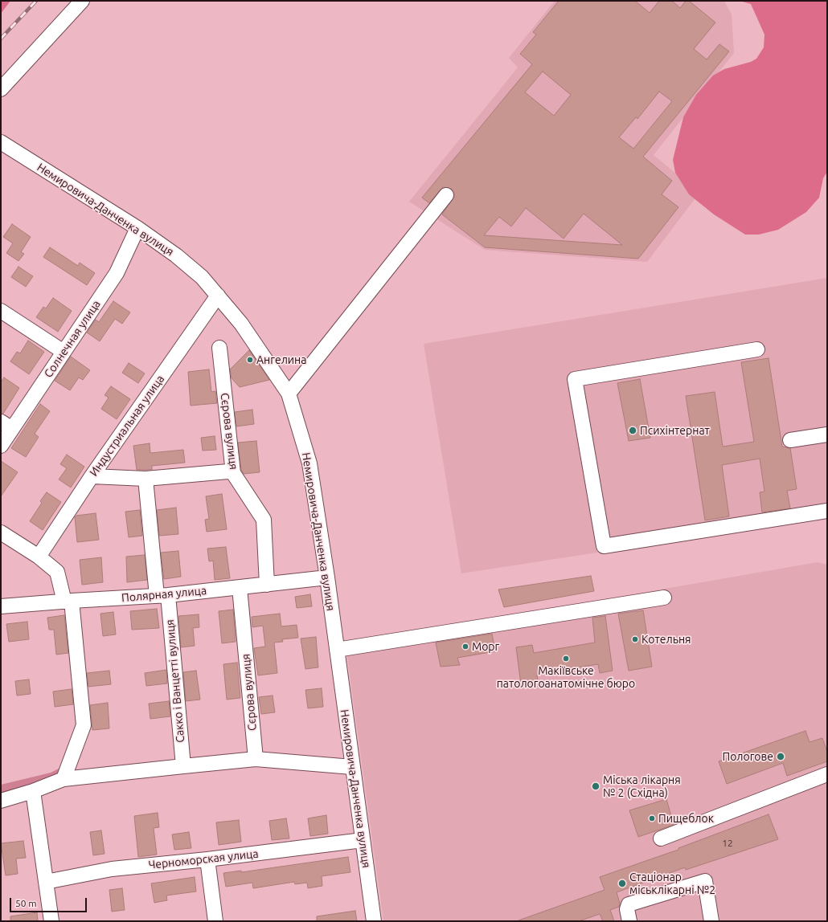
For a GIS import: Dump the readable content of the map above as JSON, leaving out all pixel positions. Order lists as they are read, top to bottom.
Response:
{
  "streets": {
    "street": [
      "Немировича-Данченка вулиця",
      "Солнечная улица",
      "Индустриальная улица",
      "Сєрова вулиця",
      "Полярная улица",
      "Сакко і Ванцетті вулиця",
      "Черноморская улица"
    ]
  },
  "crossings": [
    ["Немировича-Данченка вулиця", "Солнечная улица"],
    ["Немировича-Данченка вулиця", "Индустриальная улица"],
    ["Немировича-Данченка вулиця", "Полярная улица"],
    ["Немировича-Данченка вулиця", "Черноморская улица"],
    ["Сєрова вулиця", "Полярная улица"],
    ["Полярная улица", "Сакко і Ванцетті вулиця"]
  ],
  "places": [
    "Ангелина",
    "Психінтернат",
    "Котельня",
    "Морг",
    "Макіївське патологоанатомічне бюро",
    "Пологове",
    "Міська лікарня № 2 (Східна)",
    "Пищеблок",
    "Стаціонар міськлікарні №2"
  ],
  "house_numbers": ["12"],
  "scale_bar": "50 m"
}
